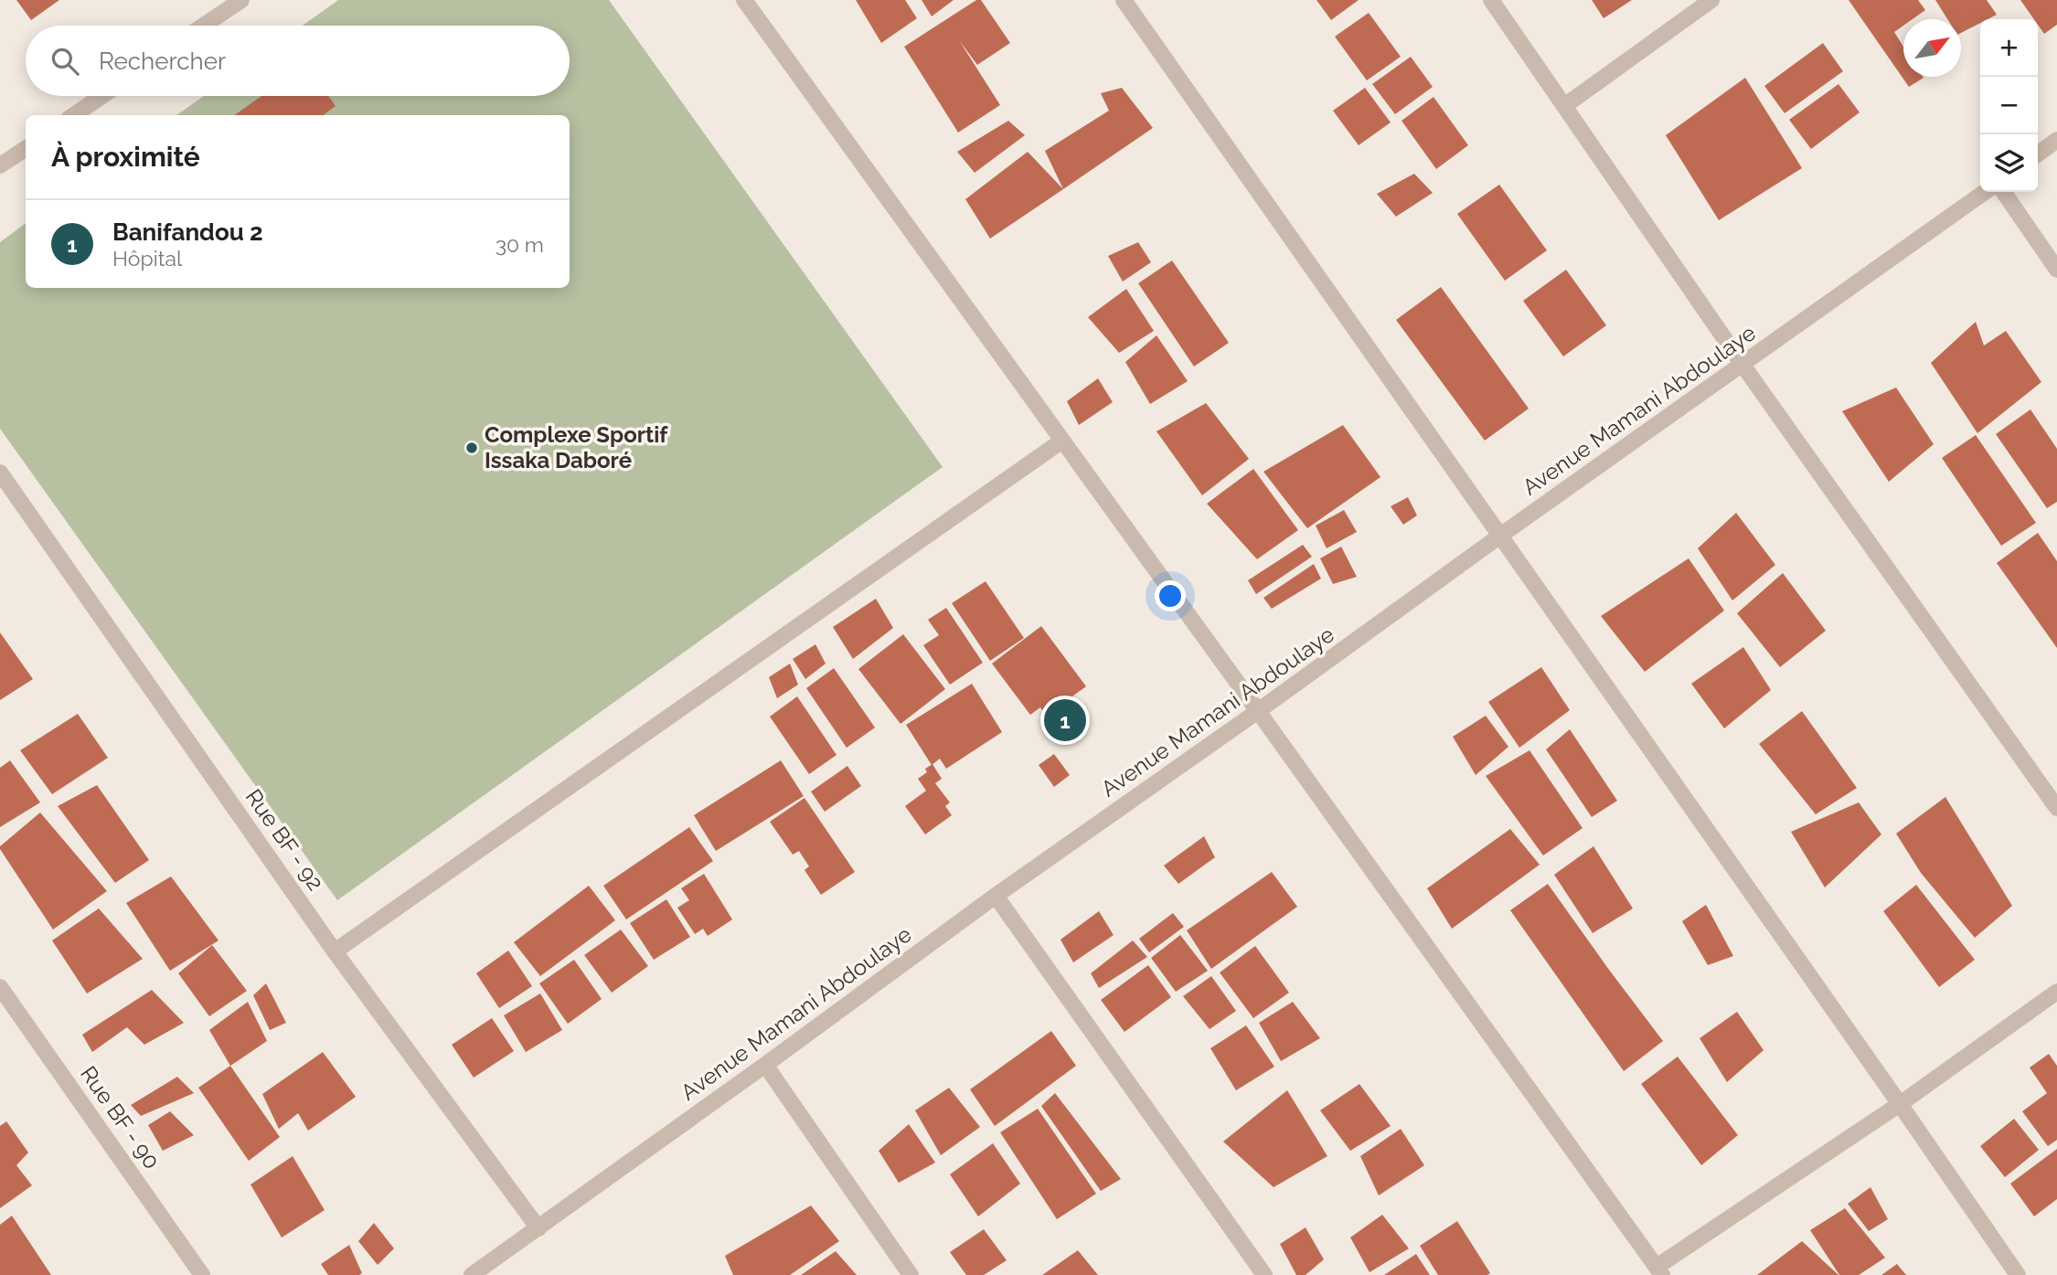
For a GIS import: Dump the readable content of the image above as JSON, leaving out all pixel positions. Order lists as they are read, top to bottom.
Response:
{
  "streets": {
    "street": ["Avenue Mamani Abdoulaye", "Rue BF - 92", "Rue BF - 90"]
  },
  "crossings": [
    ["Avenue Mamani Abdoulaye", "Rue BF - 92"]
  ],
  "places": ["Complexe Sportif Issaka Daboré"],
  "north": "top right",
  "page": {
    "map_buttons": ["+", "−"],
    "search": "Rechercher",
    "heading": "À proximité",
    "list": [
      {
        "mark": "1",
        "name": "Banifandou 2",
        "note": "Hôpital",
        "value": "30 m"
      }
    ],
    "pins": "1"
  }
}
